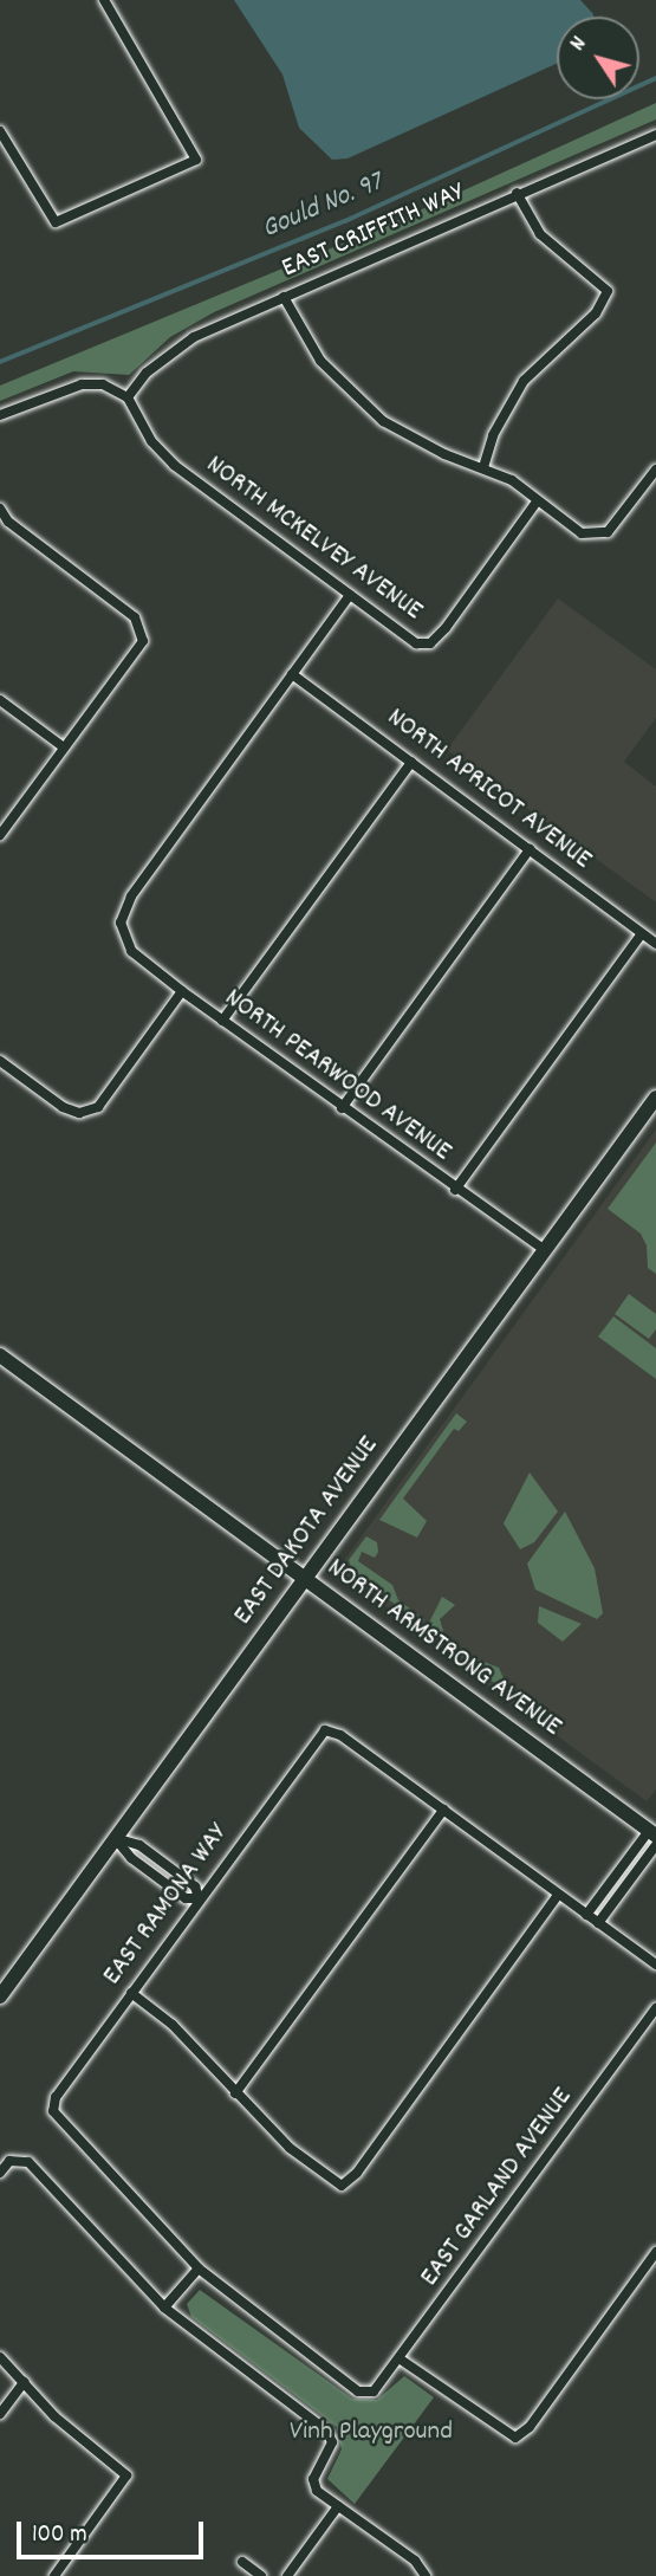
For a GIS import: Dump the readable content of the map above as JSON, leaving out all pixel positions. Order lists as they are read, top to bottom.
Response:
{
  "streets": {
    "street": [
      "EAST CRIFFITH WAY",
      "NORTH MCKELVEY AVENUE",
      "NORTH APRICOT AVENUE",
      "NORTH PEARWOOD AVENUE",
      "EAST DAKOTA AVENUE",
      "NORTH ARMSTRONG AVENUE",
      "EAST RAMONA WAY",
      "EAST GARLAND AVENUE"
    ]
  },
  "crossings": [
    ["EAST CRIFFITH WAY", "NORTH MCKELVEY AVENUE"],
    ["NORTH APRICOT AVENUE", "NORTH PEARWOOD AVENUE"],
    ["NORTH PEARWOOD AVENUE", "EAST DAKOTA AVENUE"],
    ["EAST DAKOTA AVENUE", "NORTH ARMSTRONG AVENUE"],
    ["EAST RAMONA WAY", "EAST GARLAND AVENUE"]
  ],
  "water": ["Gould No. 97"],
  "parks": ["Vinh Playground"],
  "scale_bar": "100 m",
  "north": "top left"
}
